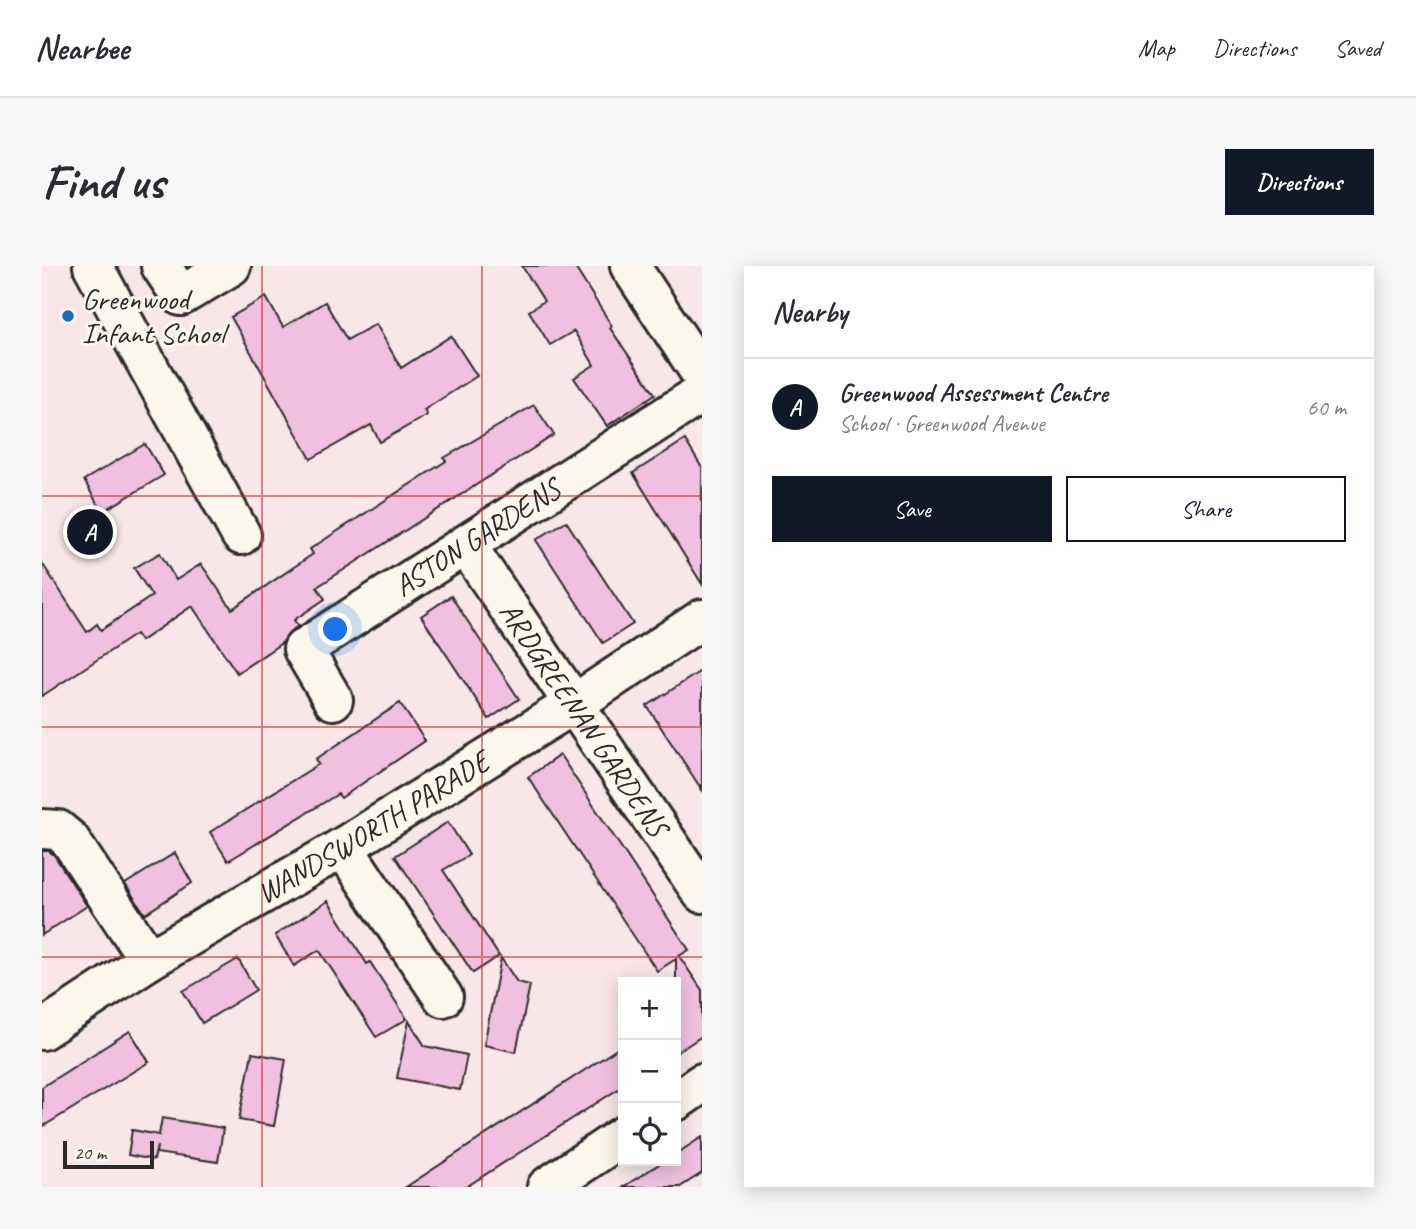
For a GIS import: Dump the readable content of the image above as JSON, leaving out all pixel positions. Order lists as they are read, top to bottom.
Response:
{
  "streets": {
    "street": ["ASTON GARDENS", "ARDGREENAN GARDENS", "WANDSWORTH PARADE"]
  },
  "crossings": [
    ["ASTON GARDENS", "ARDGREENAN GARDENS"],
    ["ARDGREENAN GARDENS", "WANDSWORTH PARADE"]
  ],
  "places": ["Greenwood Infant School"],
  "scale_bar": "20 m",
  "page": {
    "header": "Nearbee",
    "nav": ["Map", "Directions", "Saved"],
    "buttons": [
      "Directions",
      ["Save", "Share"]
    ],
    "title": "Find us",
    "heading": "Nearby",
    "list": [
      {
        "mark": "A",
        "name": "Greenwood Assessment Centre",
        "note": "School · Greenwood Avenue",
        "value": "60 m"
      }
    ],
    "pins": "A",
    "map_buttons": ["+", "−"],
    "scale": "20 m"
  }
}
